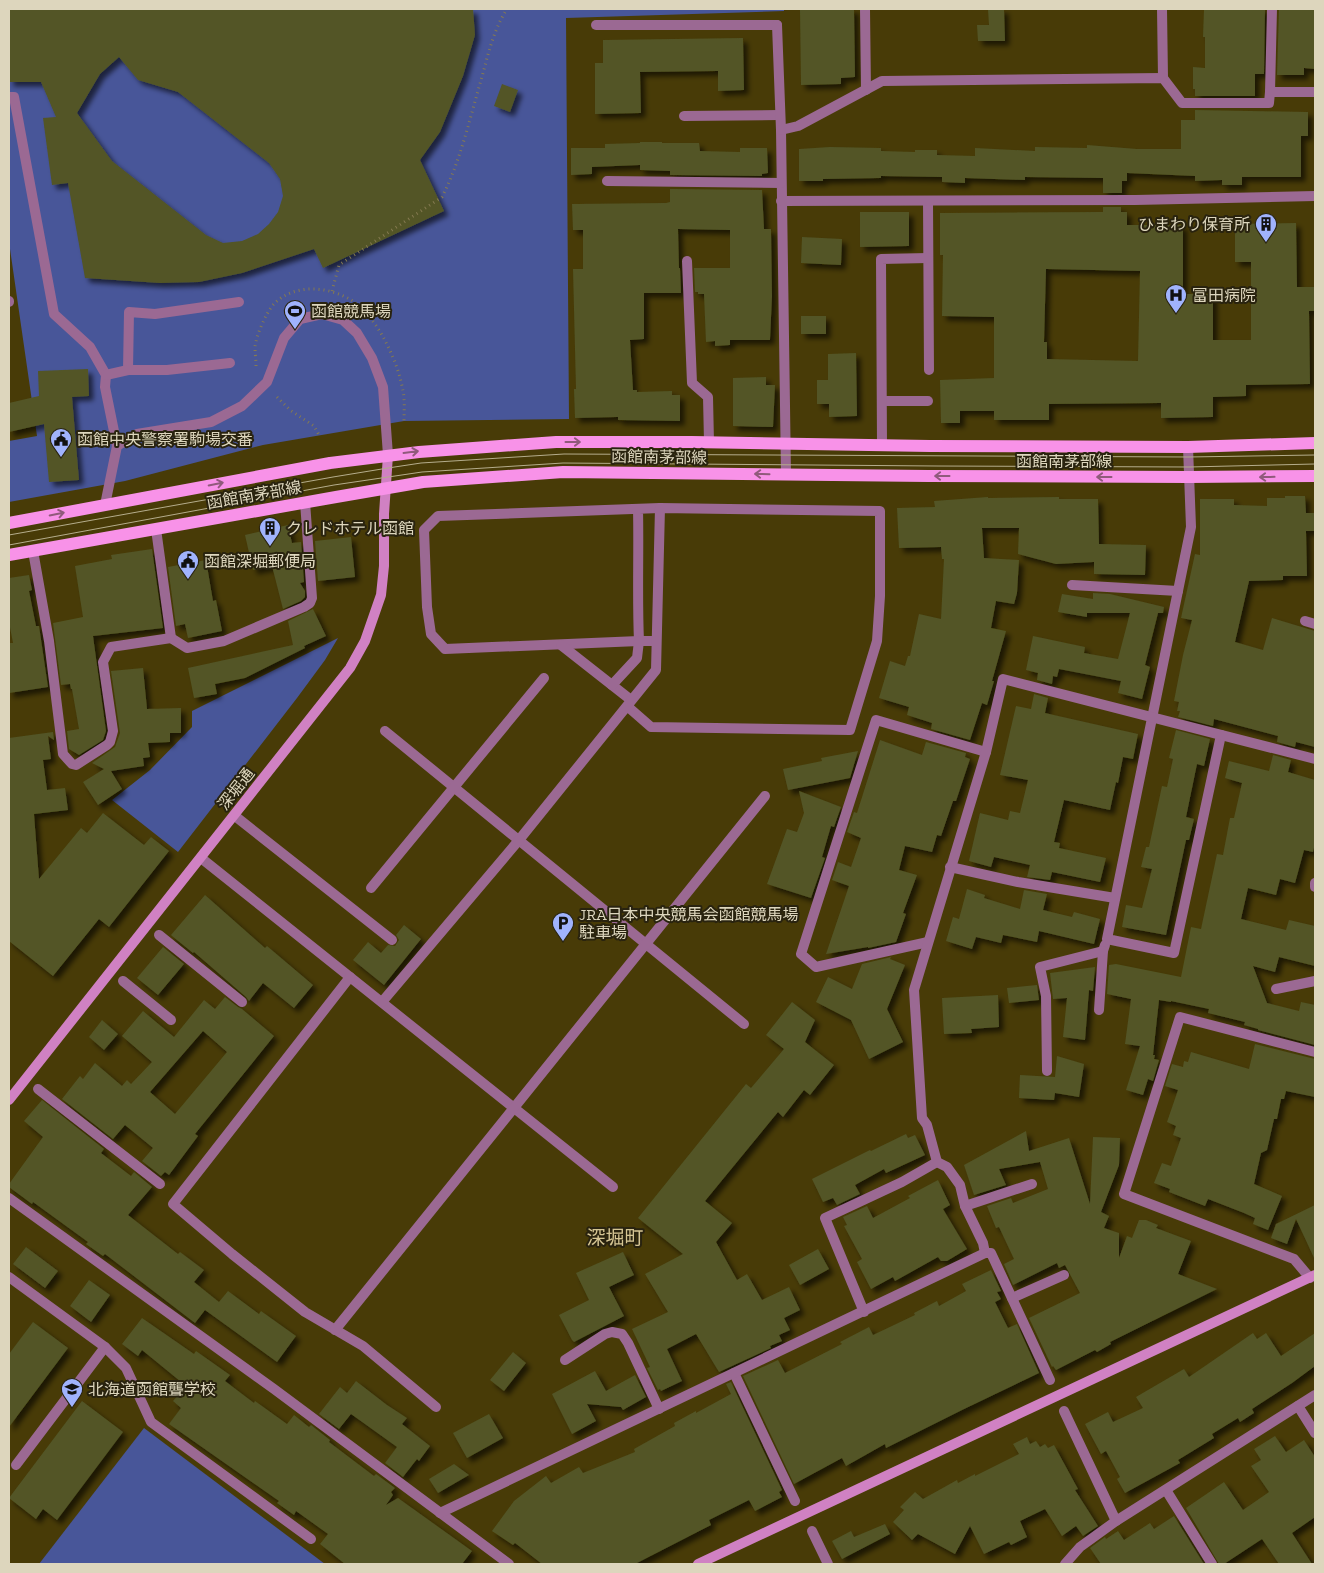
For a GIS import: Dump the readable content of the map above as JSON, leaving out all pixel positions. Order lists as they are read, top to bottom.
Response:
{
  "streets": {
    "main road": ["函館南茅部線"],
    "street": ["深堀通"]
  },
  "crossings": [
    ["函館南茅部線", "深堀通"]
  ],
  "districts": ["深堀町"],
  "places": {
    "building": ["ひまわり保育所", "クレドホテル函館"],
    "hospital": ["富田病院"],
    "sports": ["函館競馬場"],
    "public building": ["函館中央警察署駒場交番", "函館深堀郵便局"],
    "parking": ["JRA日本中央競馬会函館競馬場 駐車場"],
    "school or university": ["北海道函館聾学校"]
  }
}
